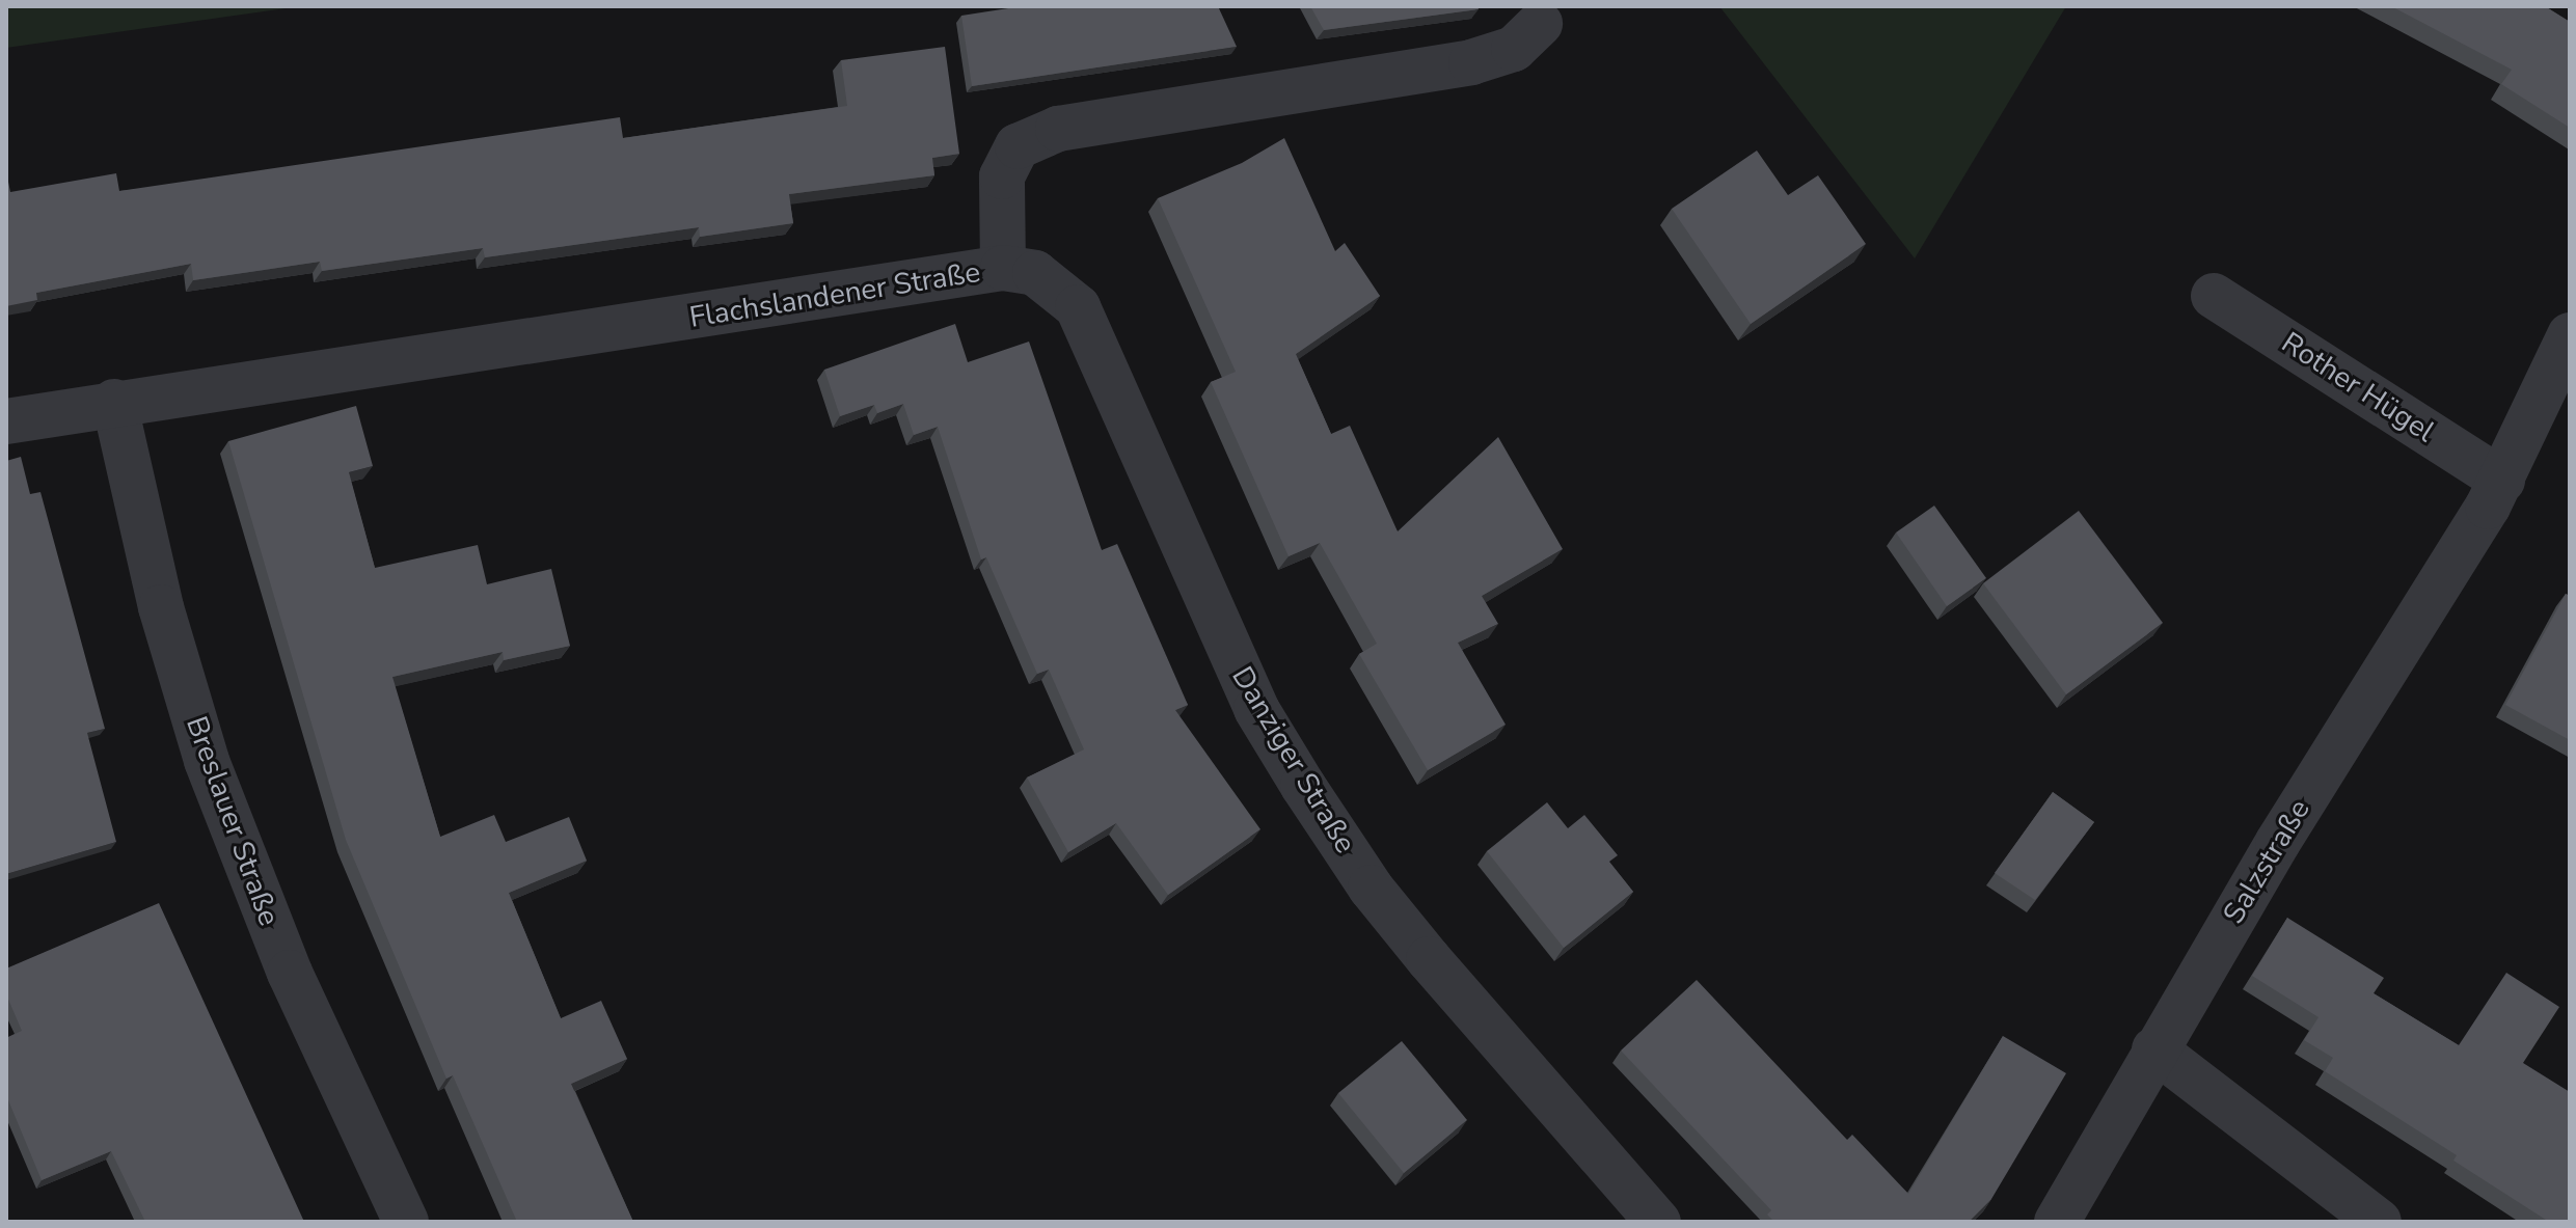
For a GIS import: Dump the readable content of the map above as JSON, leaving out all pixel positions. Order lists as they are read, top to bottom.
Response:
{
  "streets": {
    "street": [
      "Flachslandener Straße",
      "Rother Hügel",
      "Danziger Straße",
      "Breslauer Straße",
      "Salzstraße"
    ]
  },
  "crossings": [
    ["Flachslandener Straße", "Danziger Straße"],
    ["Flachslandener Straße", "Breslauer Straße"],
    ["Rother Hügel", "Salzstraße"]
  ]
}
